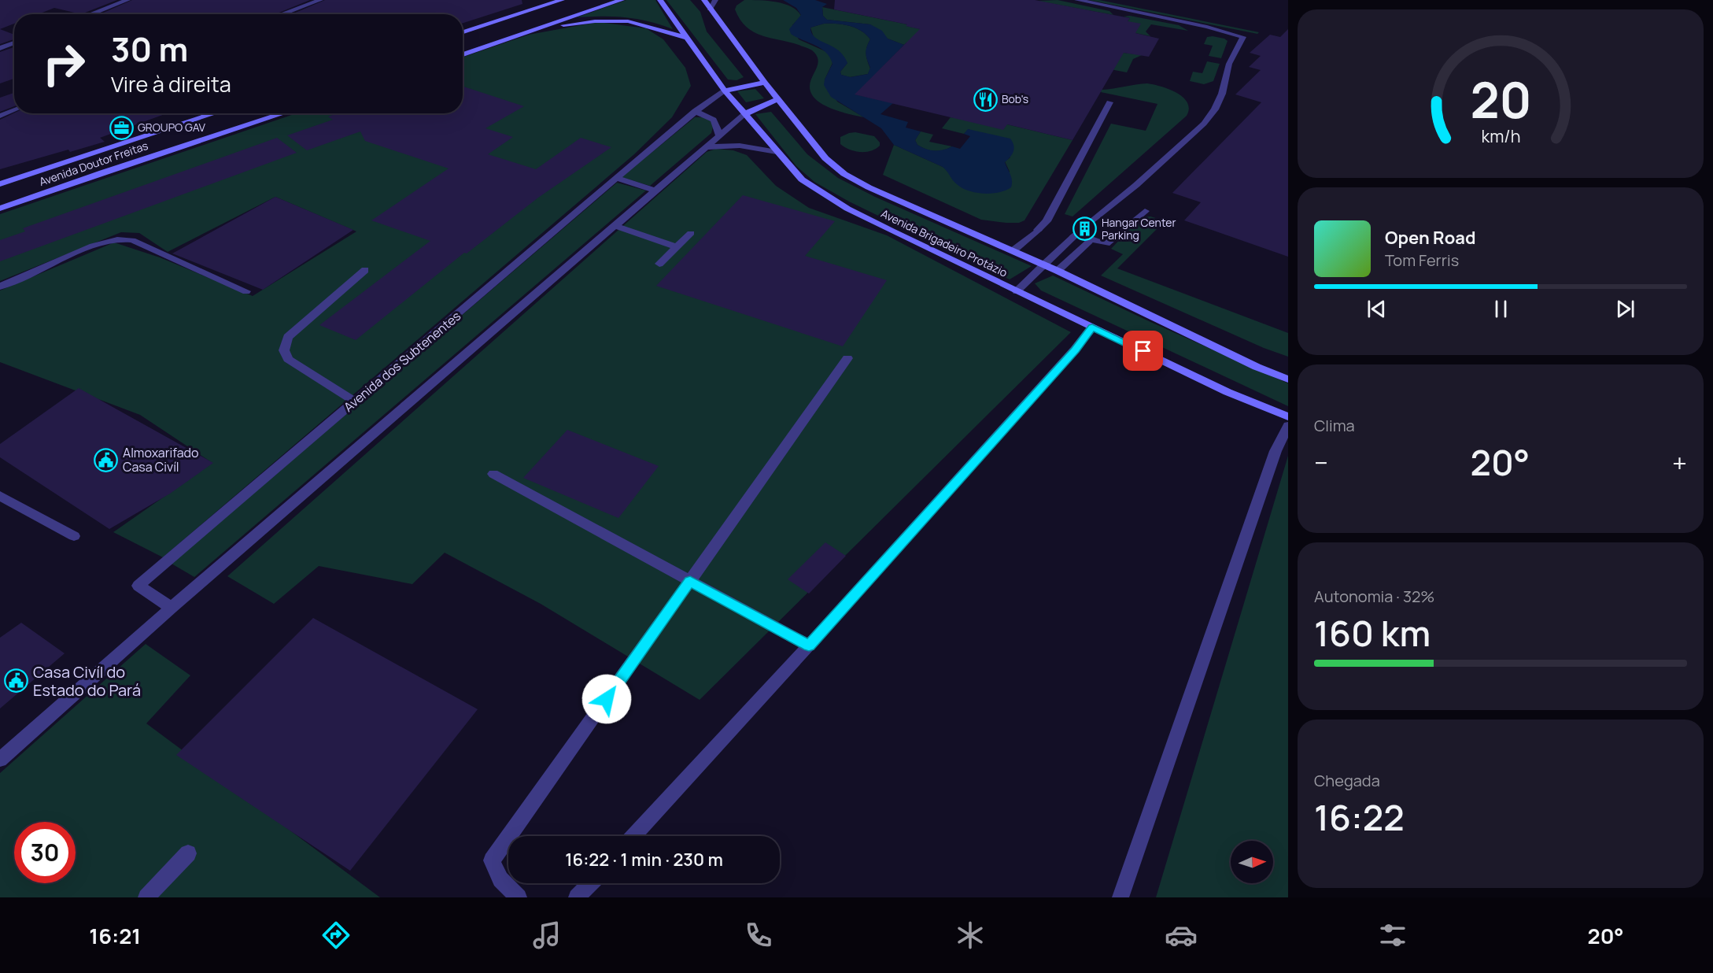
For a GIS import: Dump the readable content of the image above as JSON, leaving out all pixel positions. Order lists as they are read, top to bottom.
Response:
{
  "streets": {
    "main road": ["Avenida Doutor Freitas", "Avenida Brigadeiro Protázio"],
    "street": ["Avenida dos Subtenentes"]
  },
  "crossings": [
    ["Avenida Brigadeiro Protázio", "Avenida dos Subtenentes"]
  ],
  "places": {
    "restaurant": ["Bob's"],
    "office": ["GROUPO GAV"],
    "building": ["Hangar Center Parking"],
    "public building": ["Almoxarifado Casa Civíl", "Casa Civíl do Estado do Pará"]
  },
  "north": "right",
  "page": {
    "turn": ["30 m", "Vire à direita"],
    "song": ["Open Road", "Tom Ferris"],
    "tile": [
      "Clima",
      ["Autonomia · 32%", "160 km"],
      ["Chegada", "16:22"]
    ],
    "heat": ["−", "20°", "+"],
    "limit": "30",
    "trip": "16:22 · 1 min · 230 m",
    "tabs": ["16:21", "20°"],
    "gauge": ["20", "km/h"]
  }
}
